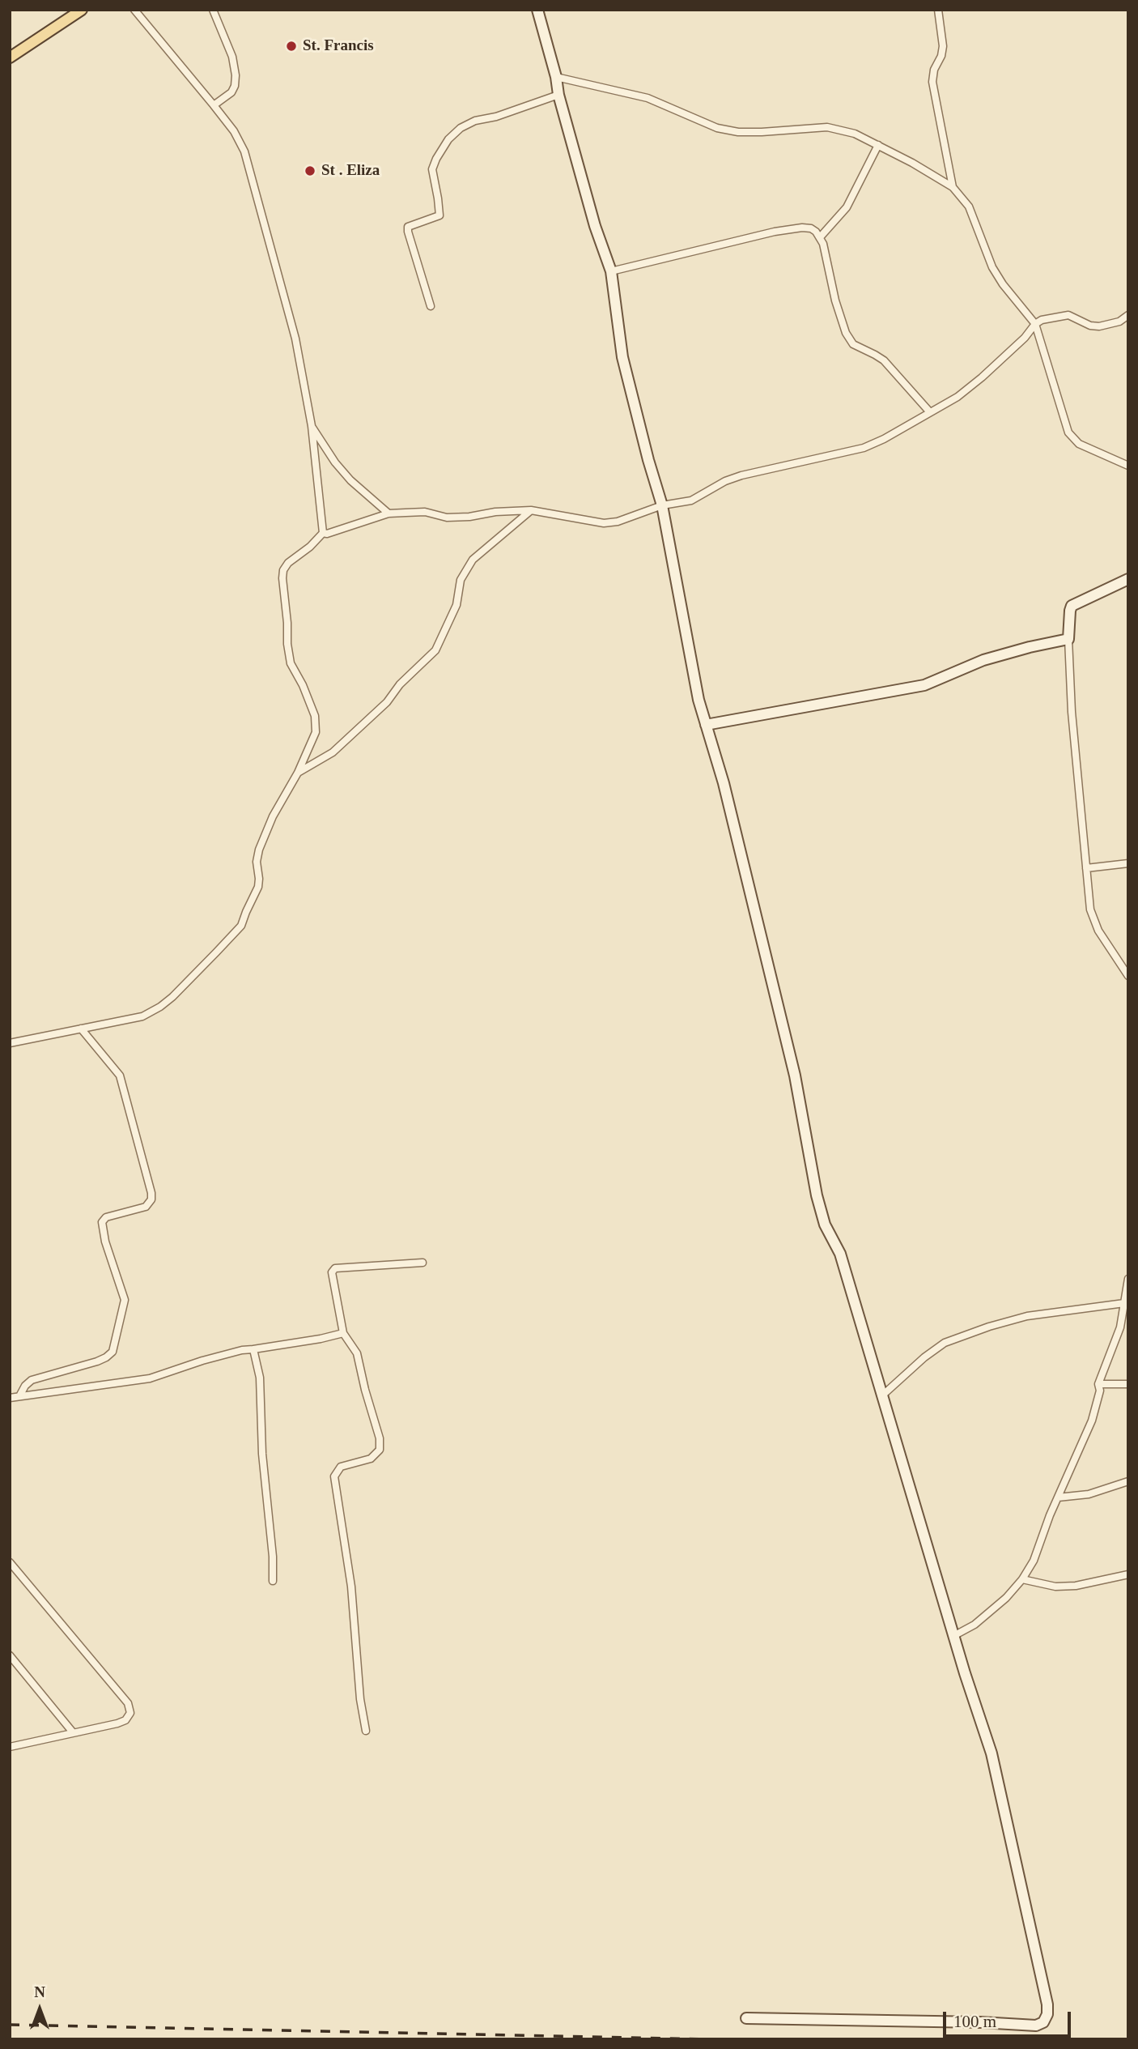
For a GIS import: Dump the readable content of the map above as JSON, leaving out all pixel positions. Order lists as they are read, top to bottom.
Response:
{
  "places": ["St. Francis", "St . Eliza"],
  "scale_bar": "100 m",
  "north": "top"
}
